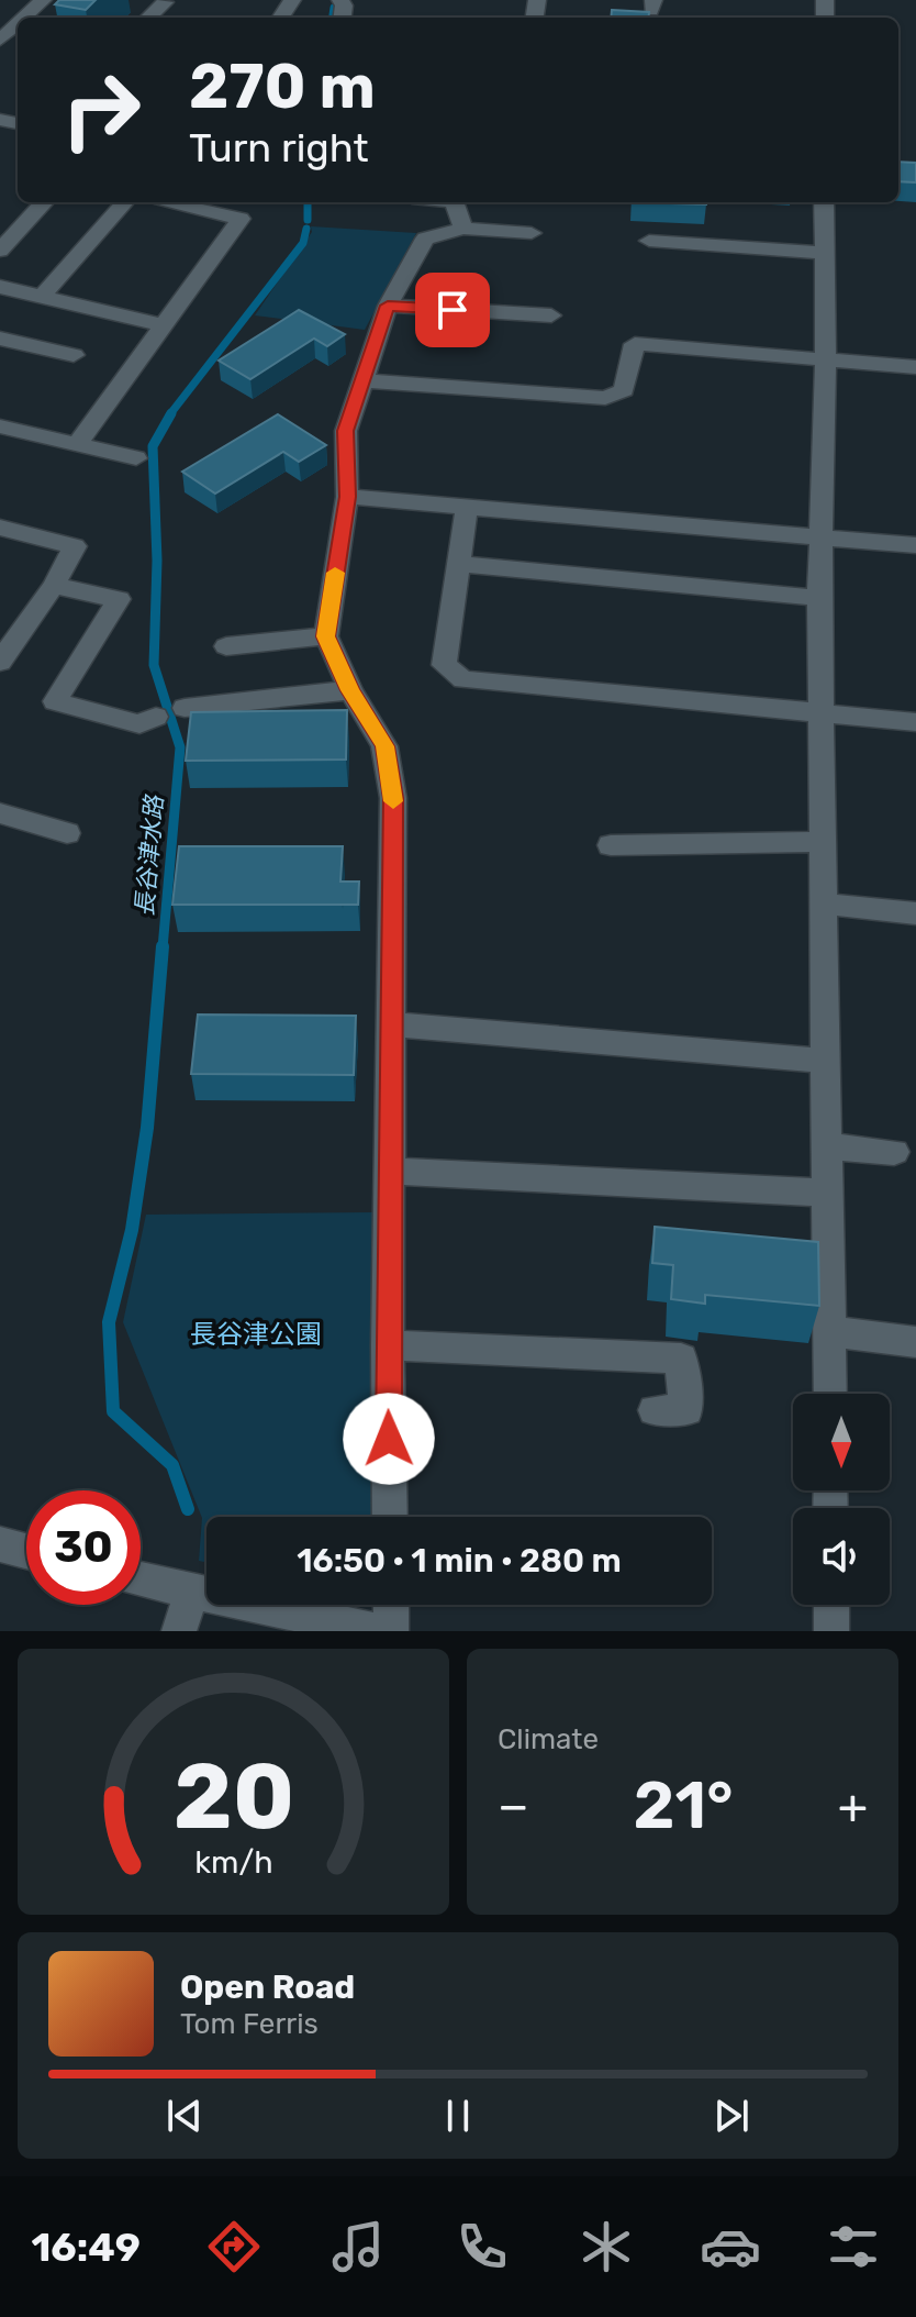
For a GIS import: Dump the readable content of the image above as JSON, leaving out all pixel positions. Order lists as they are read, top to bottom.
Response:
{
  "water": ["長谷津水路"],
  "parks": ["長谷津公園"],
  "north": "bottom",
  "page": {
    "turn": ["270 m", "Turn right"],
    "limit": "30",
    "trip": "16:50 · 1 min · 280 m",
    "tile": "Climate",
    "heat": ["−", "21°", "+"],
    "song": ["Open Road", "Tom Ferris"],
    "tabs": "16:49",
    "gauge": ["20", "km/h"]
  }
}
